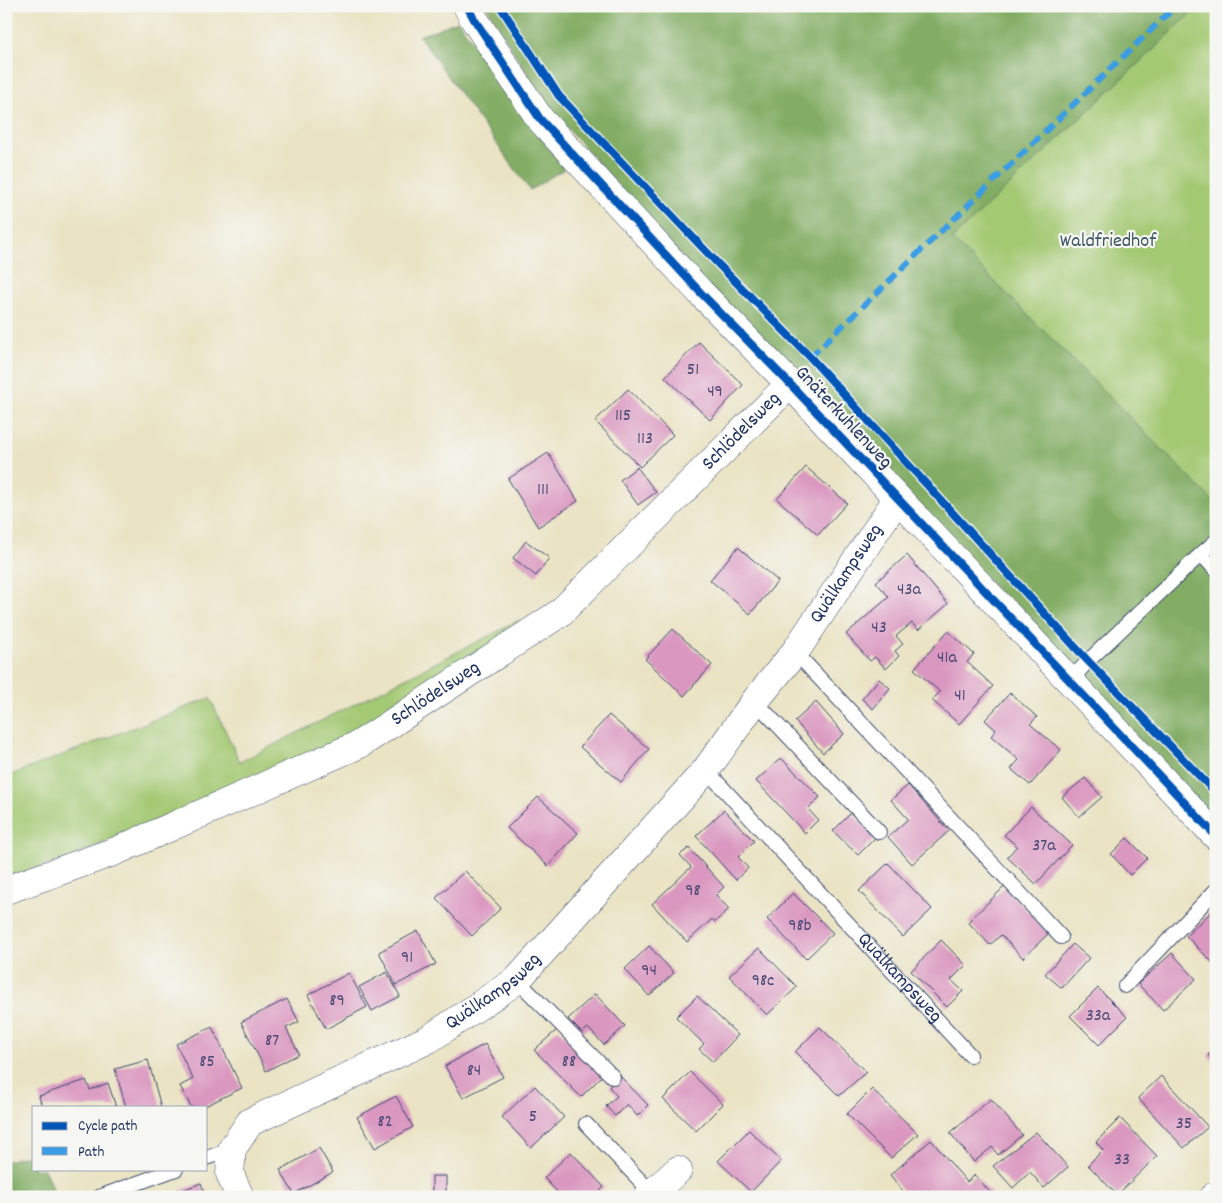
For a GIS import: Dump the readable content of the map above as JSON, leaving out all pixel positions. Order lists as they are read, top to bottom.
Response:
{
  "streets": {
    "street": ["Gnäterkuhlenweg", "Schlödelsweg", "Quälkampsweg"]
  },
  "crossings": [
    ["Gnäterkuhlenweg", "Schlödelsweg"],
    ["Gnäterkuhlenweg", "Quälkampsweg"]
  ],
  "parks": ["Waldfriedhof"],
  "house_numbers": [
    "51",
    "49",
    "115",
    "113",
    "111",
    "43a",
    "43",
    "41a",
    "41",
    "37a",
    "98",
    "98b",
    "91",
    "94",
    "98c",
    "89",
    "33a",
    "87",
    "85",
    "88",
    "84",
    "5",
    "82",
    "35",
    "33"
  ],
  "legend": ["Cycle path", "Path"]
}
